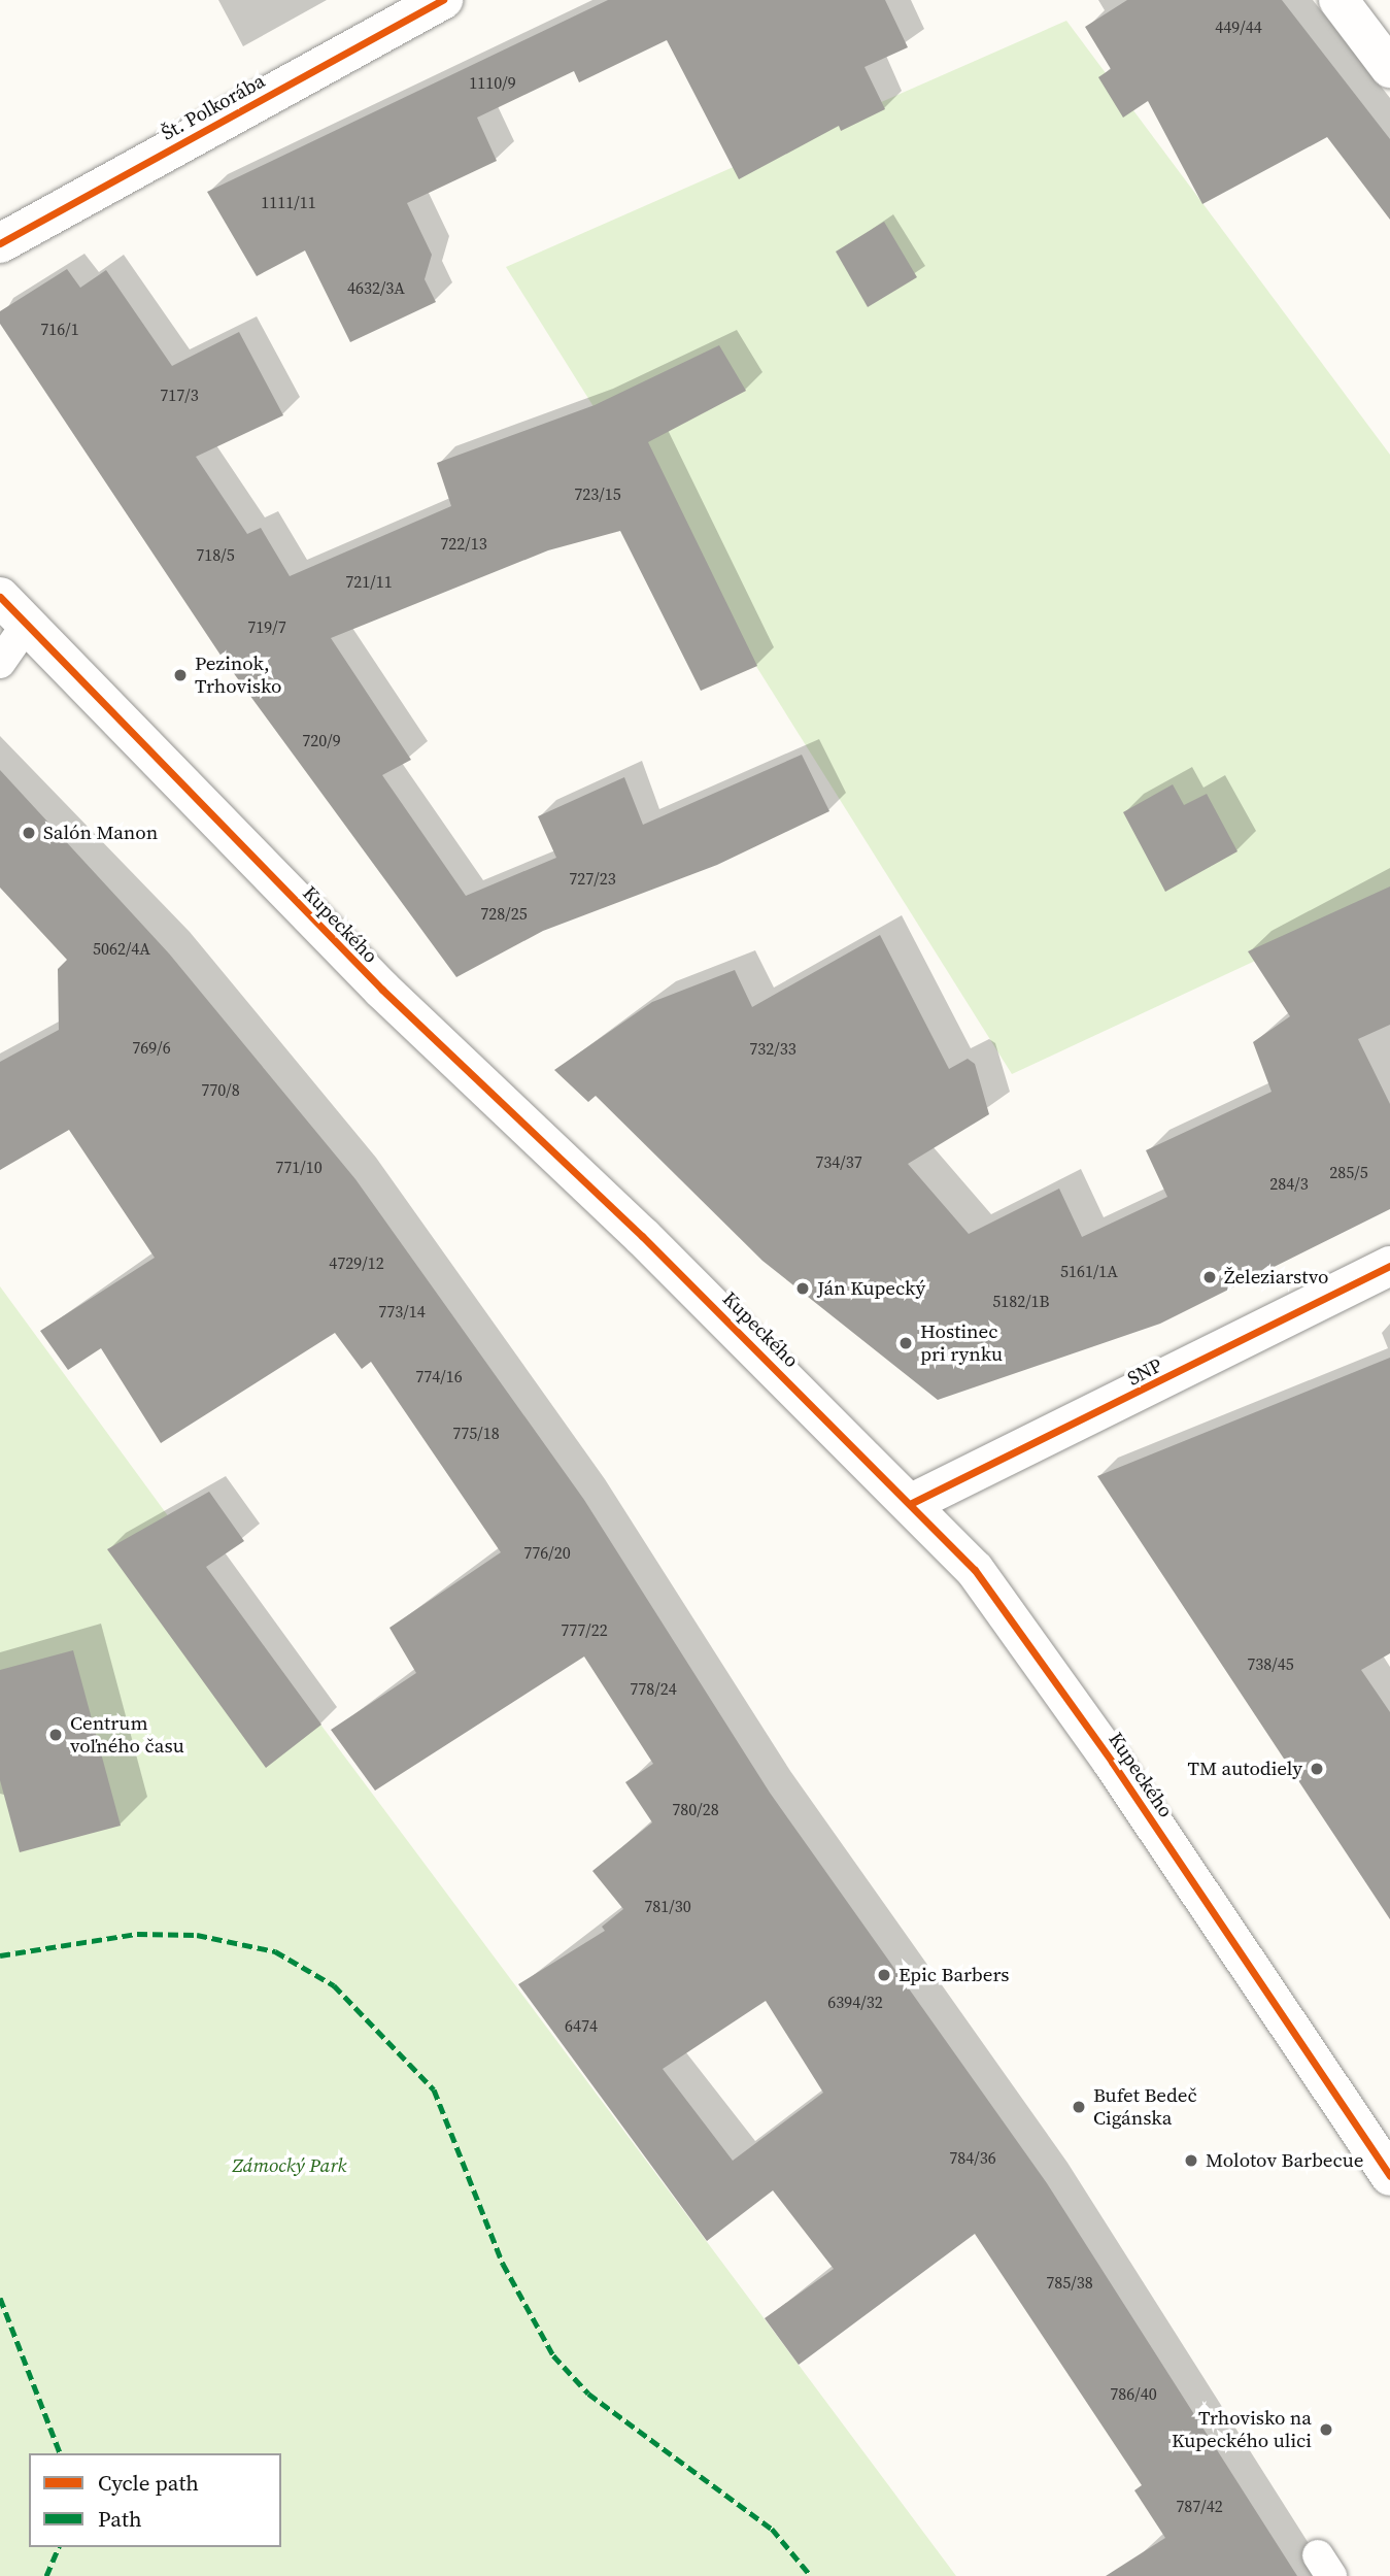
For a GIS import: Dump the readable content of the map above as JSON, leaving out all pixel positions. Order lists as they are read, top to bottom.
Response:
{
  "streets": {
    "street": ["Št. Polkorába", "Kupeckého", "SNP"]
  },
  "crossings": [
    ["Kupeckého", "SNP"]
  ],
  "parks": ["Zámocký Park"],
  "places": [
    "Pezinok, Trhovisko",
    "Salón Manon",
    "Železiarstvo",
    "Ján Kupecký",
    "Hostinec pri rynku",
    "Centrum voľného času",
    "TM autodiely",
    "Epic Barbers",
    "Bufet Bedeč Cigánska",
    "Molotov Barbecue",
    "Trhovisko na Kupeckého ulici"
  ],
  "house_numbers": [
    "449/44",
    "1110/9",
    "1111/11",
    "4632/3A",
    "716/1",
    "717/3",
    "723/15",
    "722/13",
    "718/5",
    "721/11",
    "719/7",
    "720/9",
    "727/23",
    "728/25",
    "5062/4A",
    "769/6",
    "732/33",
    "770/8",
    "734/37",
    "771/10",
    "285/5",
    "284/3",
    "4729/12",
    "5161/1A",
    "5182/1B",
    "773/14",
    "774/16",
    "775/18",
    "776/20",
    "777/22",
    "738/45",
    "778/24",
    "780/28",
    "781/30",
    "6394/32",
    "6474",
    "784/36",
    "785/38",
    "786/40",
    "787/42"
  ],
  "legend": ["Cycle path", "Path"]
}
